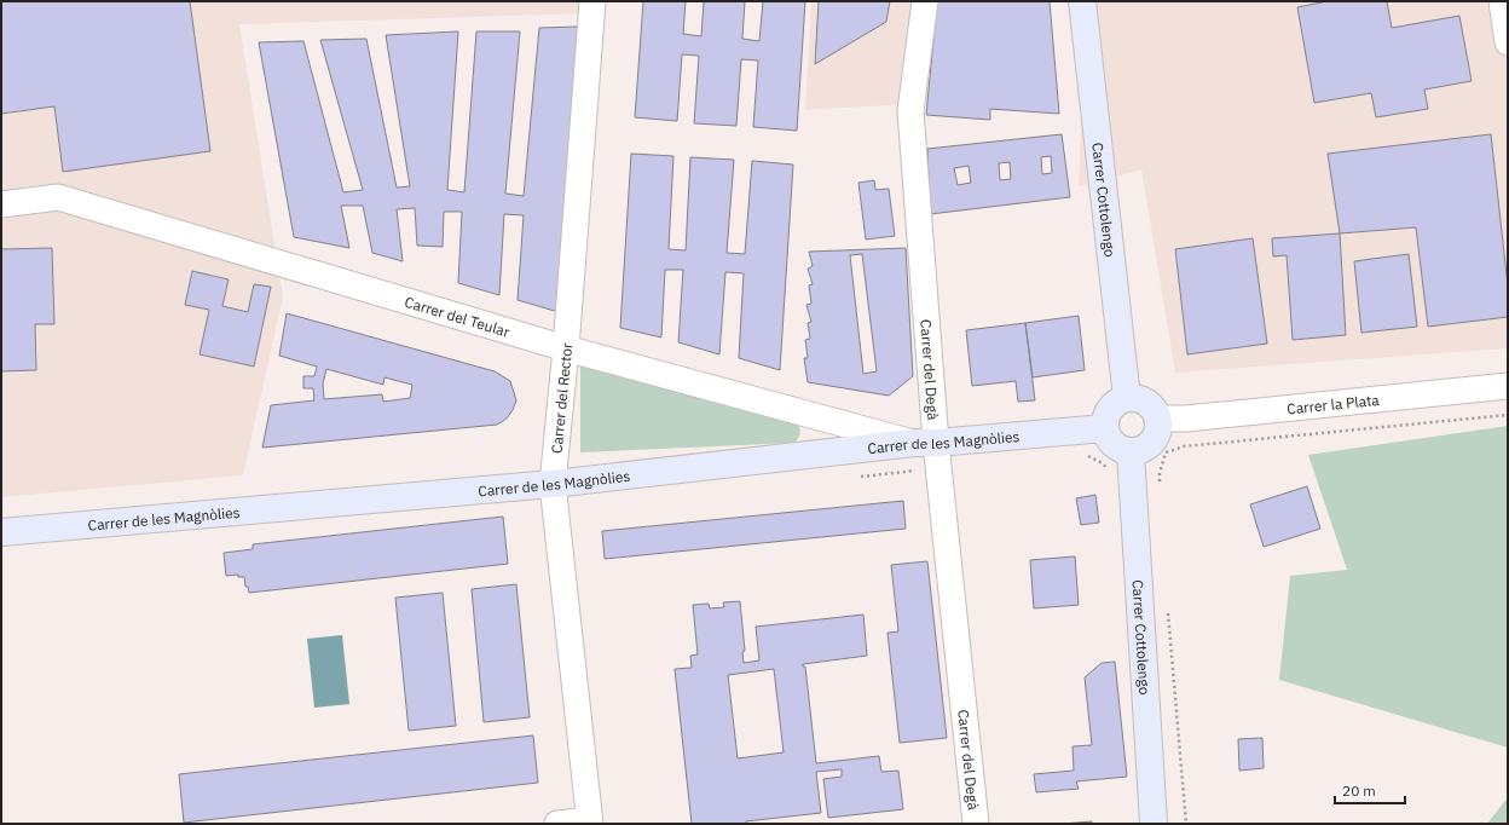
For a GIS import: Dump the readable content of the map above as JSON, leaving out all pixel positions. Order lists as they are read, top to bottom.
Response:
{
  "streets": {
    "street": [
      "Carrer Cottolengo",
      "Carrer del Teular",
      "Carrer del Degà",
      "Carrer del Rector",
      "Carrer la Plata",
      "Carrer de les Magnòlies"
    ]
  },
  "crossings": [
    ["Carrer Cottolengo", "Carrer la Plata"],
    ["Carrer Cottolengo", "Carrer de les Magnòlies"],
    ["Carrer del Teular", "Carrer del Degà"],
    ["Carrer del Teular", "Carrer del Rector"],
    ["Carrer del Teular", "Carrer de les Magnòlies"],
    ["Carrer del Degà", "Carrer de les Magnòlies"],
    ["Carrer del Rector", "Carrer de les Magnòlies"],
    ["Carrer la Plata", "Carrer de les Magnòlies"]
  ],
  "scale_bar": "20 m"
}
